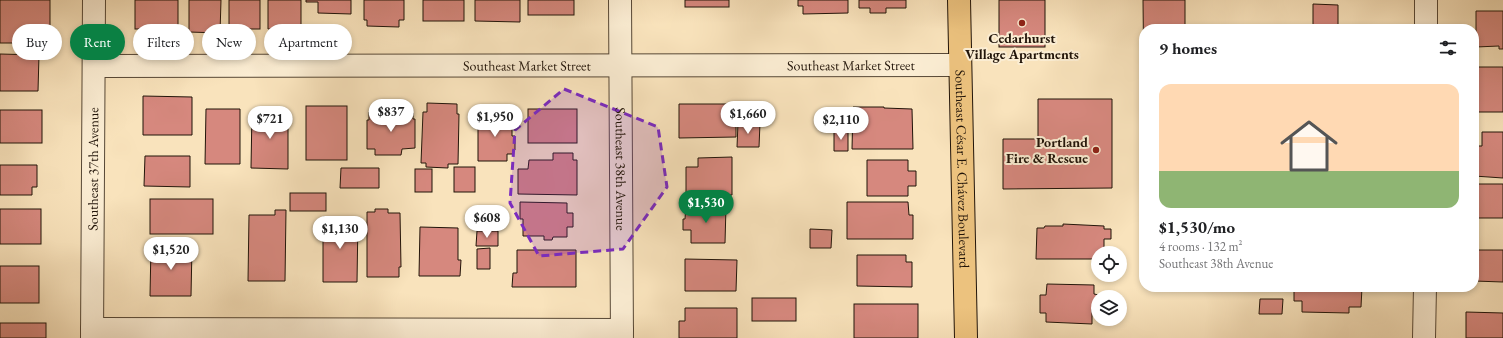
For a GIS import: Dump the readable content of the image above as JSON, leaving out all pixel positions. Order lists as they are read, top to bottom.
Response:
{
  "streets": {
    "main road": ["Southeast César E. Chávez Boulevard"],
    "street": ["Southeast Market Street", "Southeast 37th Avenue", "Southeast 38th Avenue"]
  },
  "crossings": [
    ["Southeast Market Street", "Southeast 37th Avenue"],
    ["Southeast Market Street", "Southeast 38th Avenue"],
    ["Southeast Market Street", "Southeast César E. Chávez Boulevard"]
  ],
  "places": ["Cedarhurst Village Apartments", "Portland Fire & Rescue"],
  "page": {
    "chip": [
      "Buy",
      "Rent",
      "Filters",
      "New",
      "Apartment"
    ],
    "heading": "9 homes",
    "list": [
      {
        "name": "$1,530/mo",
        "note": "4 rooms · 132 m² · Southeast 38th Avenue"
      }
    ],
    "price": [
      "$837",
      "$1,660",
      "$1,950",
      "$721",
      "$2,110",
      "$1,530",
      "$608",
      "$1,130",
      "$1,520"
    ]
  }
}
